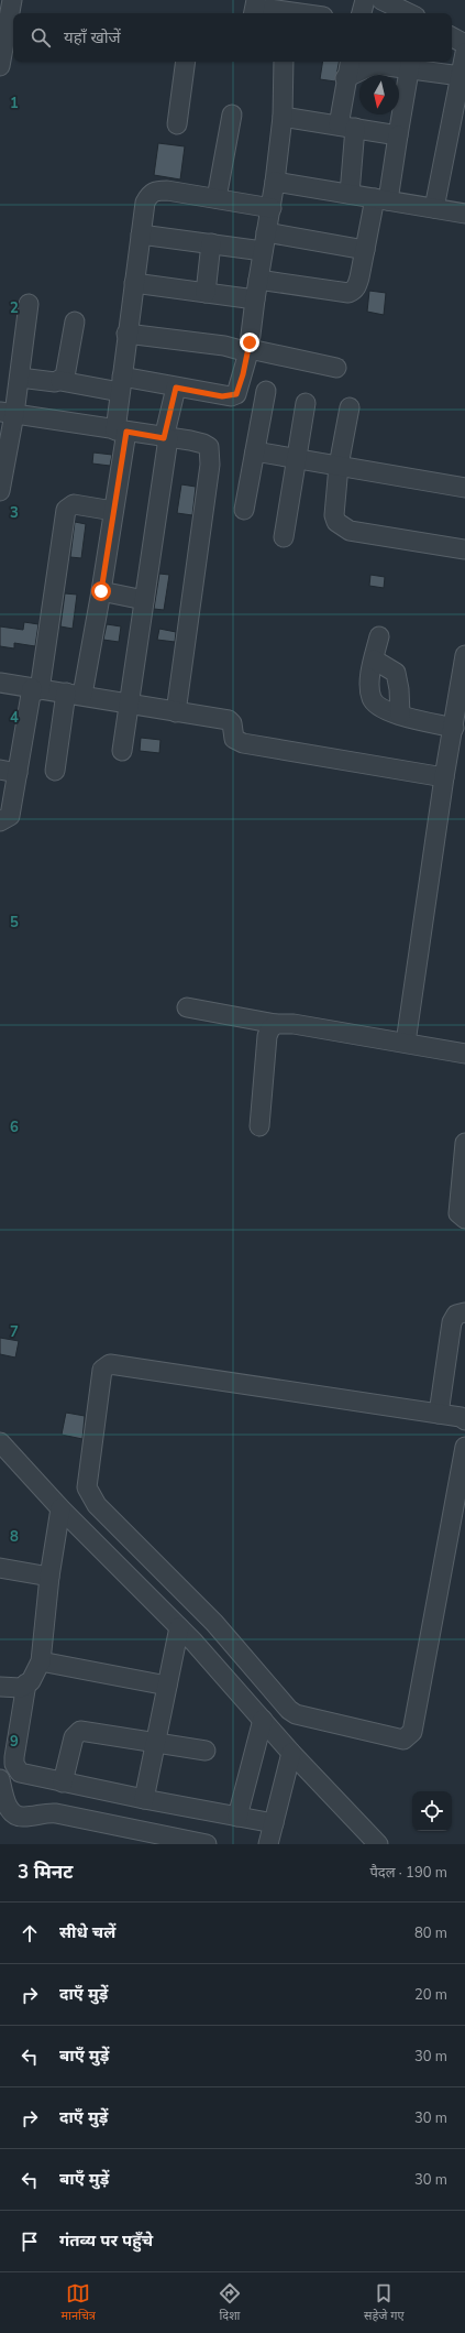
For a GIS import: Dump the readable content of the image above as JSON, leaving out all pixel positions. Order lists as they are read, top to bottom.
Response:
{
  "north": "bottom",
  "page": {
    "search": "यहाँ खोजें",
    "heading": ["3 मिनट", "पैदल · 190 m"],
    "list": [
      ["सीधे चलें", "80 m"],
      ["दाएँ मुड़ें", "20 m"],
      ["बाएँ मुड़ें", "30 m"],
      ["दाएँ मुड़ें", "30 m"],
      ["बाएँ मुड़ें", "30 m"],
      "गंतव्य पर पहुँचे"
    ],
    "nav": ["मानचित्र", "दिशा", "सहेजे गए"]
  },
  "grid": {
    "rows": [
      "1",
      "2",
      "3",
      "4",
      "5",
      "6",
      "7",
      "8",
      "9"
    ]
  }
}
